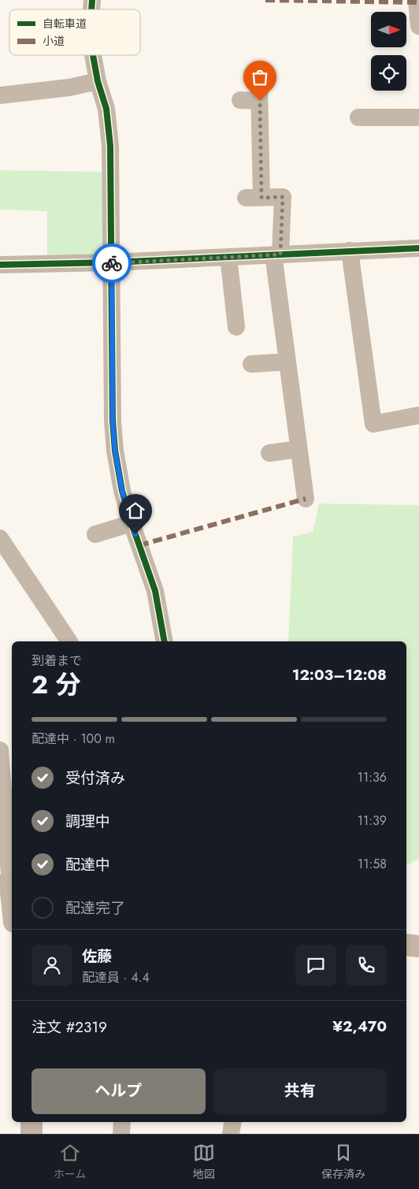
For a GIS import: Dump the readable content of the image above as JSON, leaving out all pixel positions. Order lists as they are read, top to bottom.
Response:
{
  "legend": ["自転車道", "小道"],
  "north": "right",
  "page": {
    "heading": ["2 分", "到着まで", "12:03–12:08"],
    "panel": [
      "佐藤",
      "配達員 · 4.4",
      "注文 #2319",
      "¥2,470"
    ],
    "bar": "配達中 · 100 m",
    "list": [
      ["受付済み", "11:36"],
      ["調理中", "11:39"],
      ["配達中", "11:58"],
      "配達完了"
    ],
    "buttons": ["ヘルプ", "共有"],
    "tabs": ["ホーム", "地図", "保存済み"]
  }
}
